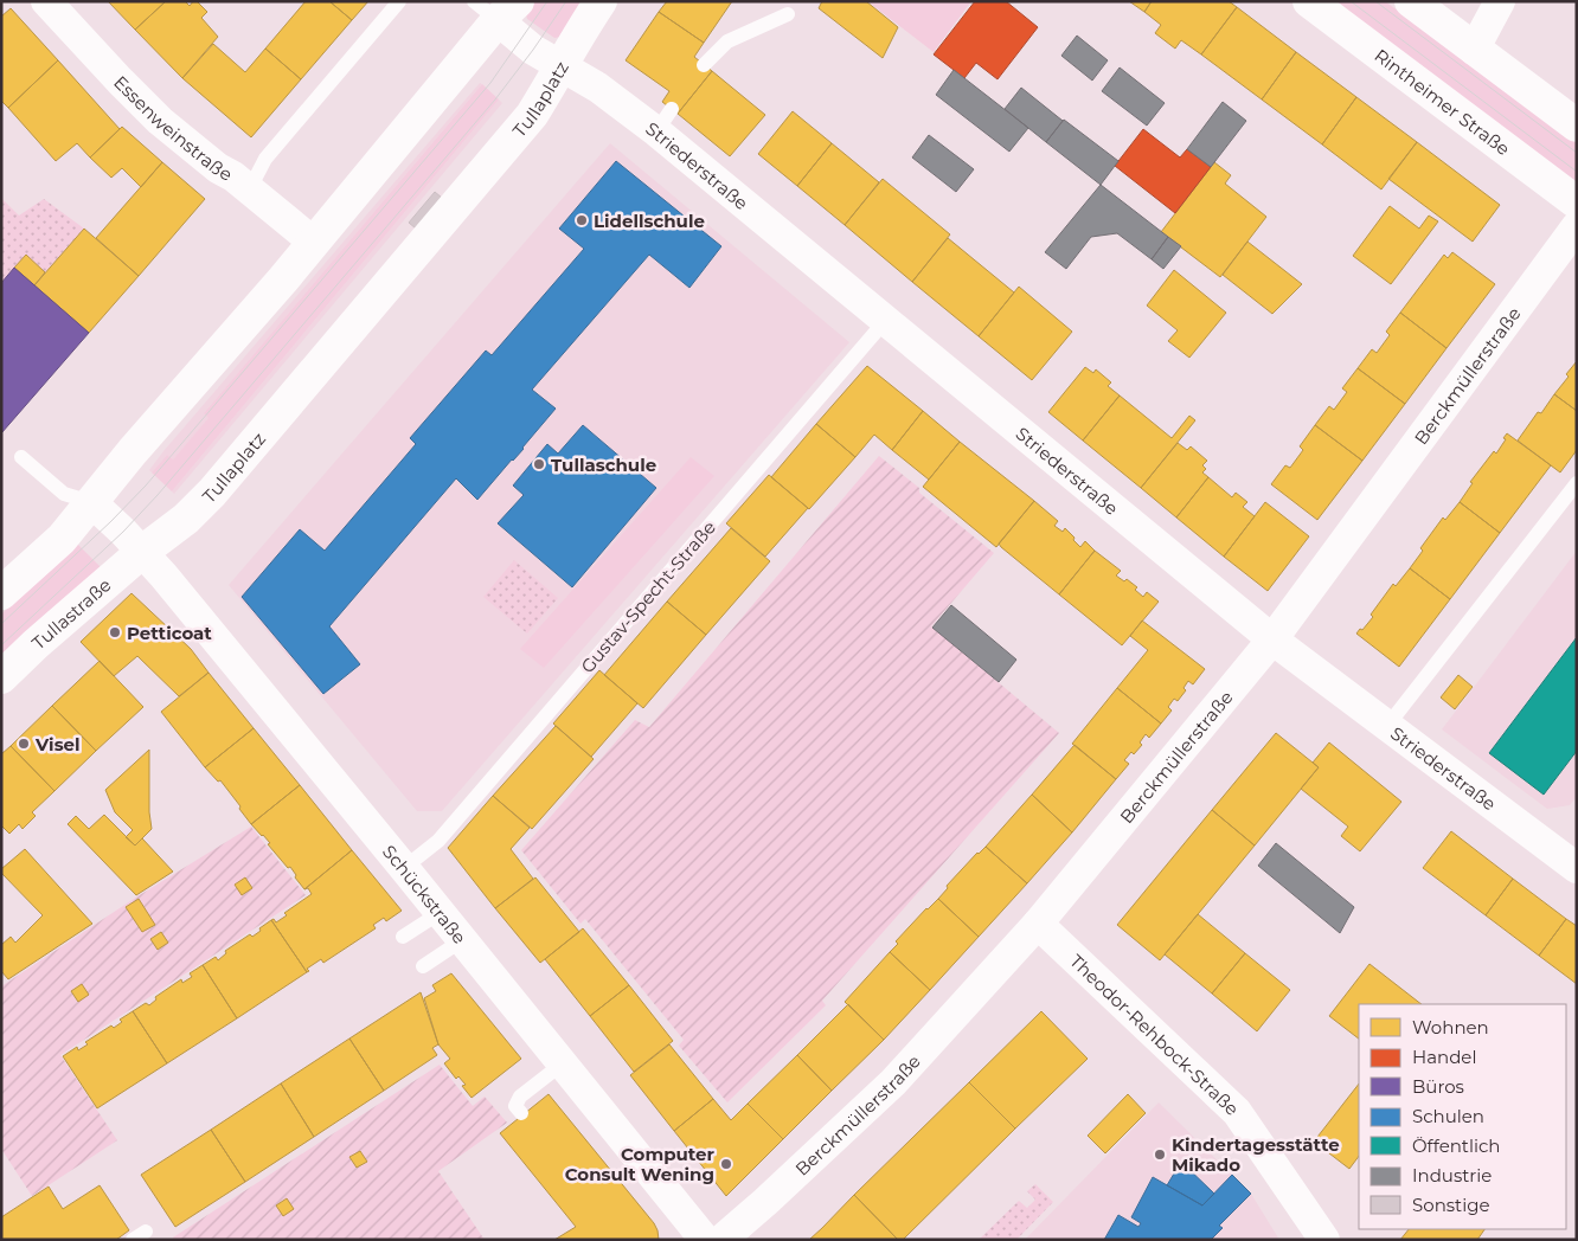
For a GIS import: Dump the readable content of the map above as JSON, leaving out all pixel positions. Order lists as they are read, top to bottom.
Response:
{
  "streets": {
    "street": [
      "Tullaplatz",
      "Rintheimer Straße",
      "Essenweinstraße",
      "Striederstraße",
      "Berckmüllerstraße",
      "Tullastraße",
      "Schückstraße",
      "Theodor-Rehbock-Straße"
    ],
    "lane": ["Gustav-Specht-Straße"]
  },
  "crossings": [
    ["Tullaplatz", "Essenweinstraße"],
    ["Tullaplatz", "Striederstraße"],
    ["Tullaplatz", "Tullastraße"],
    ["Tullaplatz", "Schückstraße"],
    ["Striederstraße", "Berckmüllerstraße"],
    ["Striederstraße", "Gustav-Specht-Straße"],
    ["Berckmüllerstraße", "Schückstraße"],
    ["Berckmüllerstraße", "Theodor-Rehbock-Straße"],
    ["Gustav-Specht-Straße", "Schückstraße"],
    ["Tullastraße", "Schückstraße"]
  ],
  "places": [
    "Lidellschule",
    "Tullaschule",
    "Petticoat",
    "Visel",
    "Kindertagesstätte Mikado",
    "Computer Consult Wening"
  ],
  "legend": [
    "Wohnen",
    "Handel",
    "Büros",
    "Schulen",
    "Öffentlich",
    "Industrie",
    "Sonstige"
  ]
}
